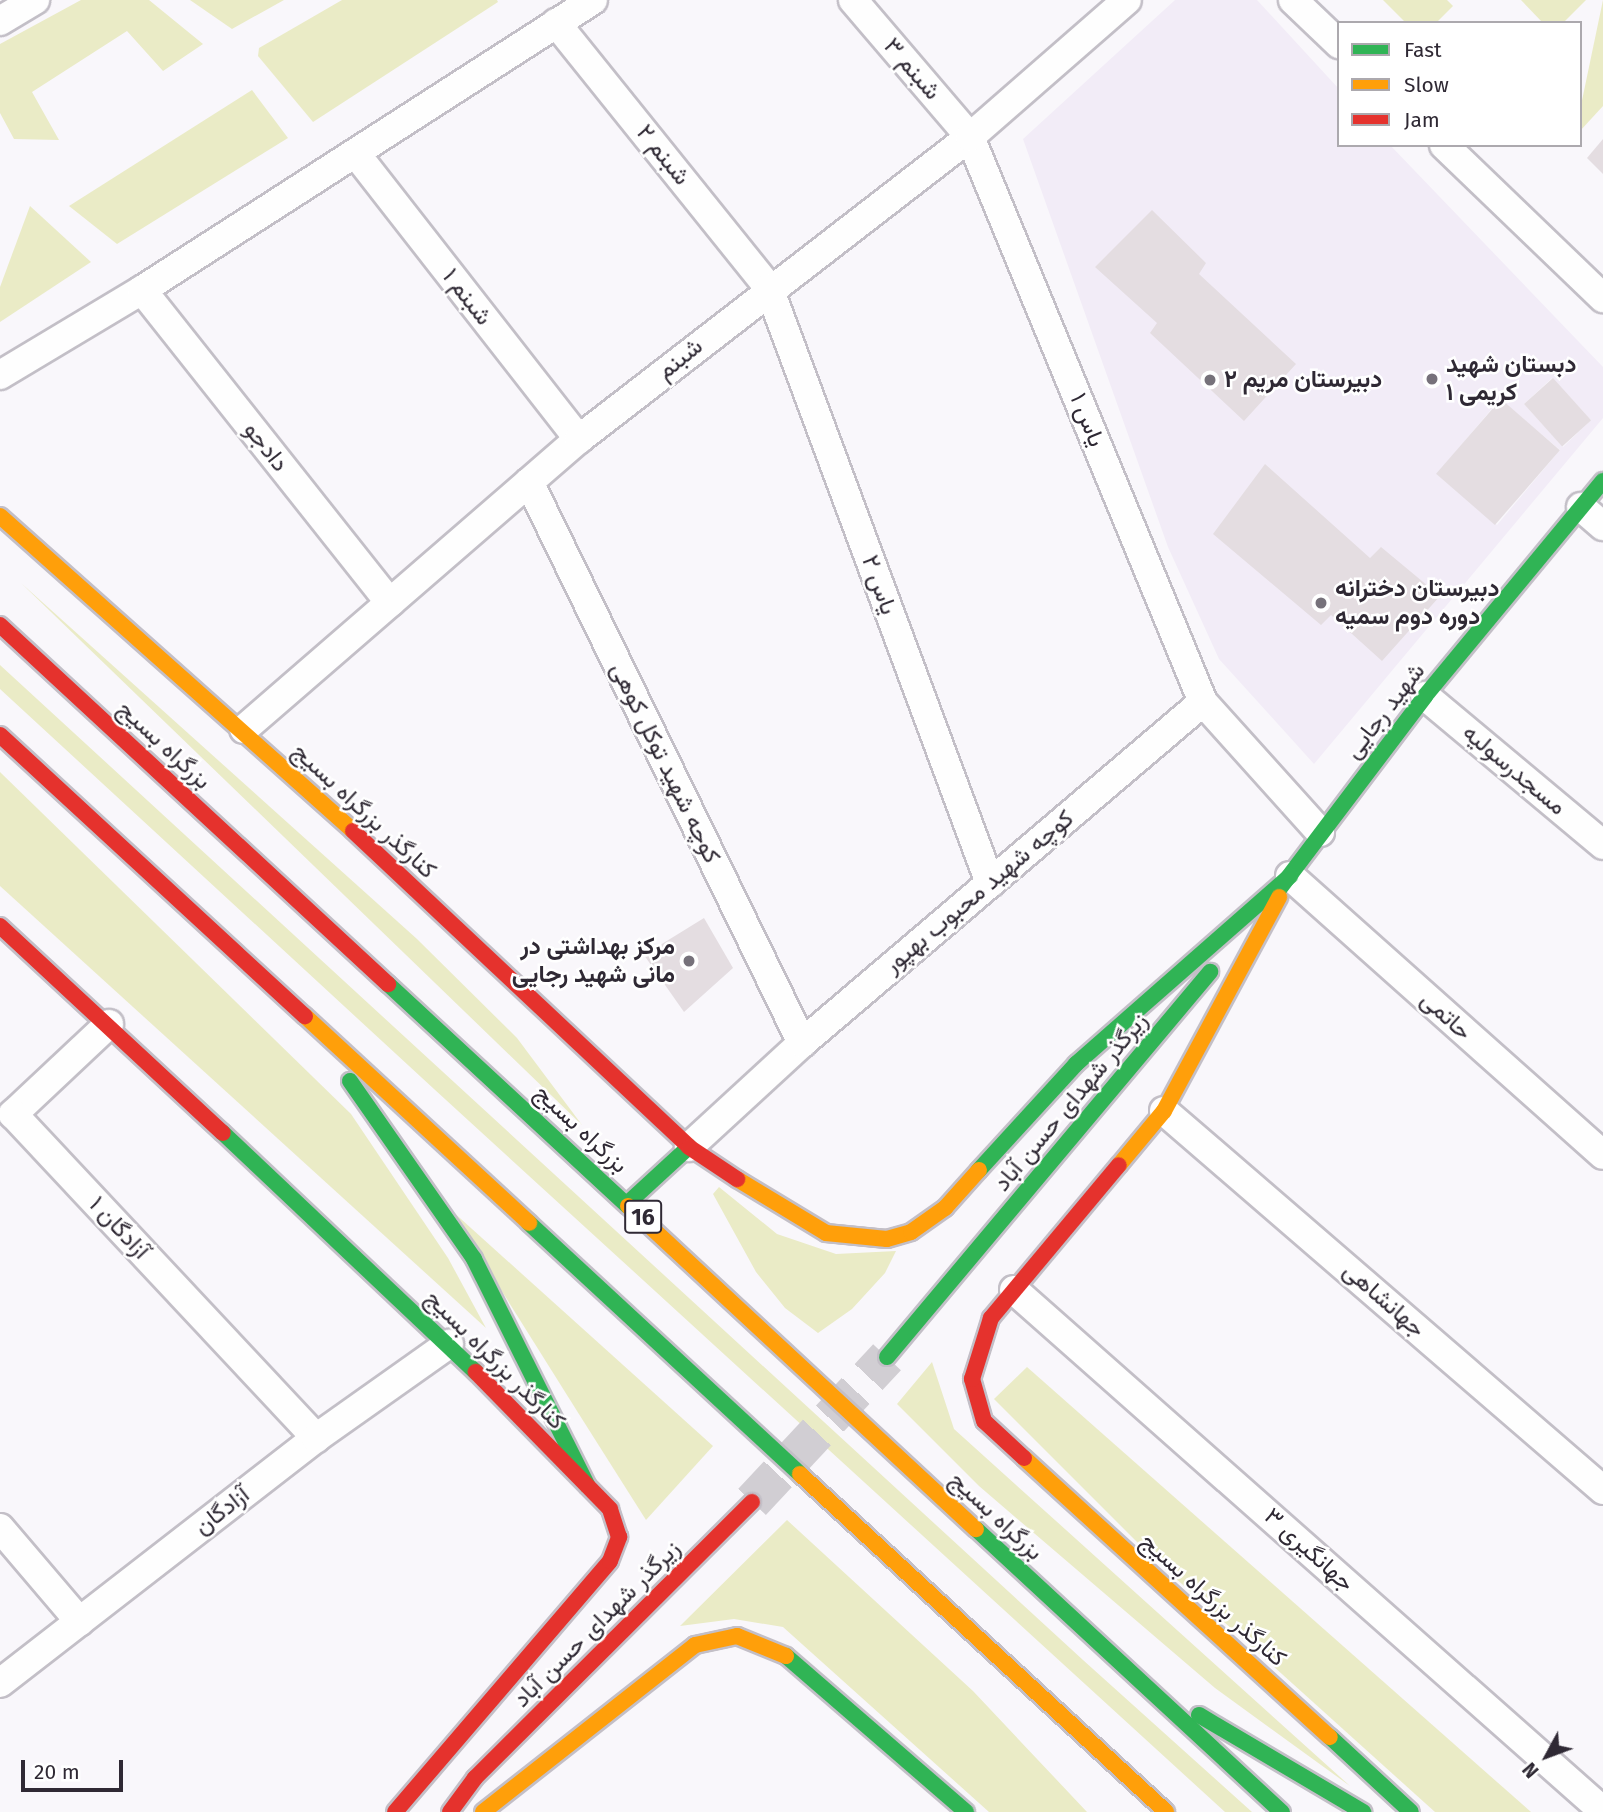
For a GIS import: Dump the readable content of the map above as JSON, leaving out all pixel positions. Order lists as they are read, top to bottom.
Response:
{
  "streets": {
    "main road": [
      "شهید رجایی",
      "بزرگراه بسیج",
      "کنارگذر بزرگراه بسیج",
      "کوچه شهید محبوب بهپور",
      "زیرگذر شهدای حسن آباد",
      "16"
    ],
    "street": [
      "شبنم ۳",
      "شبنم ۲",
      "شبنم ۱",
      "شبنم",
      "یاس ۱",
      "دادجو",
      "یاس ۲",
      "کوچه شهید توکل کوهی",
      "مسجدرسولیه",
      "حاتمی",
      "آزادگان ۱",
      "جهانشاهی",
      "آزادگان",
      "جهانگیری ۳"
    ]
  },
  "crossings": [
    ["شبنم ۳", "شبنم"],
    ["شبنم ۳", "یاس ۱"],
    ["شبنم ۲", "شبنم"],
    ["شبنم ۲", "یاس ۲"],
    ["شبنم ۱", "شبنم"],
    ["شبنم", "یاس ۱"],
    ["شبنم", "دادجو"],
    ["شبنم", "یاس ۲"],
    ["شبنم", "کوچه شهید توکل کوهی"],
    ["شبنم", "کنارگذر بزرگراه بسیج"],
    ["یاس ۱", "کوچه شهید محبوب بهپور"],
    ["یاس ۲", "کوچه شهید محبوب بهپور"],
    ["شهید رجایی", "مسجدرسولیه"],
    ["شهید رجایی", "کنارگذر بزرگراه بسیج"],
    ["شهید رجایی", "حاتمی"],
    ["شهید رجایی", "زیرگذر شهدای حسن آباد"],
    ["بزرگراه بسیج", "کوچه شهید محبوب بهپور"],
    ["کوچه شهید توکل کوهی", "کوچه شهید محبوب بهپور"],
    ["کنارگذر بزرگراه بسیج", "کوچه شهید محبوب بهپور"],
    ["کنارگذر بزرگراه بسیج", "حاتمی"],
    ["کنارگذر بزرگراه بسیج", "زیرگذر شهدای حسن آباد"],
    ["کنارگذر بزرگراه بسیج", "آزادگان ۱"],
    ["کنارگذر بزرگراه بسیج", "آزادگان"],
    ["کنارگذر بزرگراه بسیج", "جهانگیری ۳"],
    ["حاتمی", "زیرگذر شهدای حسن آباد"],
    ["آزادگان ۱", "آزادگان"]
  ],
  "places": [
    "دبستان شهید کریمی ۱",
    "دبیرستان مریم ۲",
    "دبیرستان دخترانه دوره دوم سمیه",
    "مرکز بهداشتی در مانی شهید رجایی"
  ],
  "legend": ["Fast", "Slow", "Jam"],
  "scale_bar": "20 m",
  "north": "bottom left"
}
